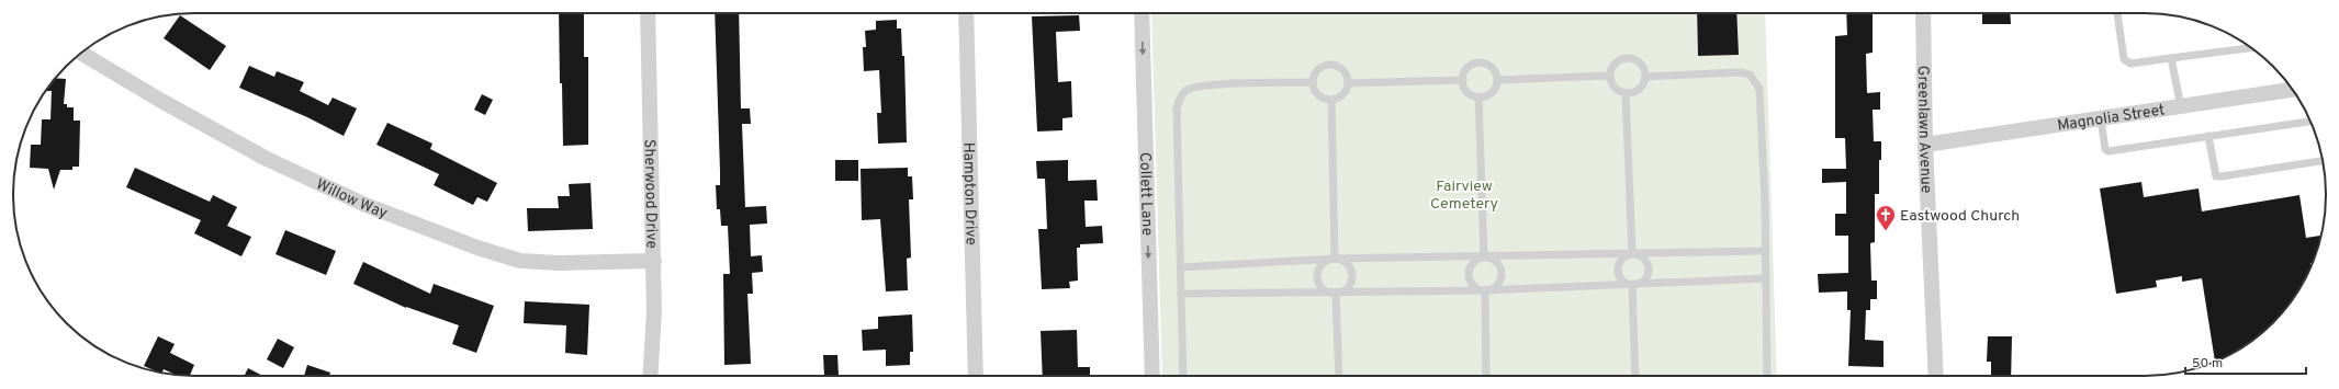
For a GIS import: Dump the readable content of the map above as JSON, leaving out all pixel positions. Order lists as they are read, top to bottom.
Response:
{
  "streets": {
    "street": [
      "Magnolia Street",
      "Greenlawn Avenue",
      "Sherwood Drive",
      "Hampton Drive",
      "Collett Lane",
      "Willow Way"
    ]
  },
  "crossings": [
    ["Magnolia Street", "Greenlawn Avenue"],
    ["Sherwood Drive", "Willow Way"]
  ],
  "one_way": ["Collett Lane"],
  "parks": ["Fairview Cemetery"],
  "places": {
    "church": ["Eastwood Church"]
  },
  "scale_bar": "50 m"
}
